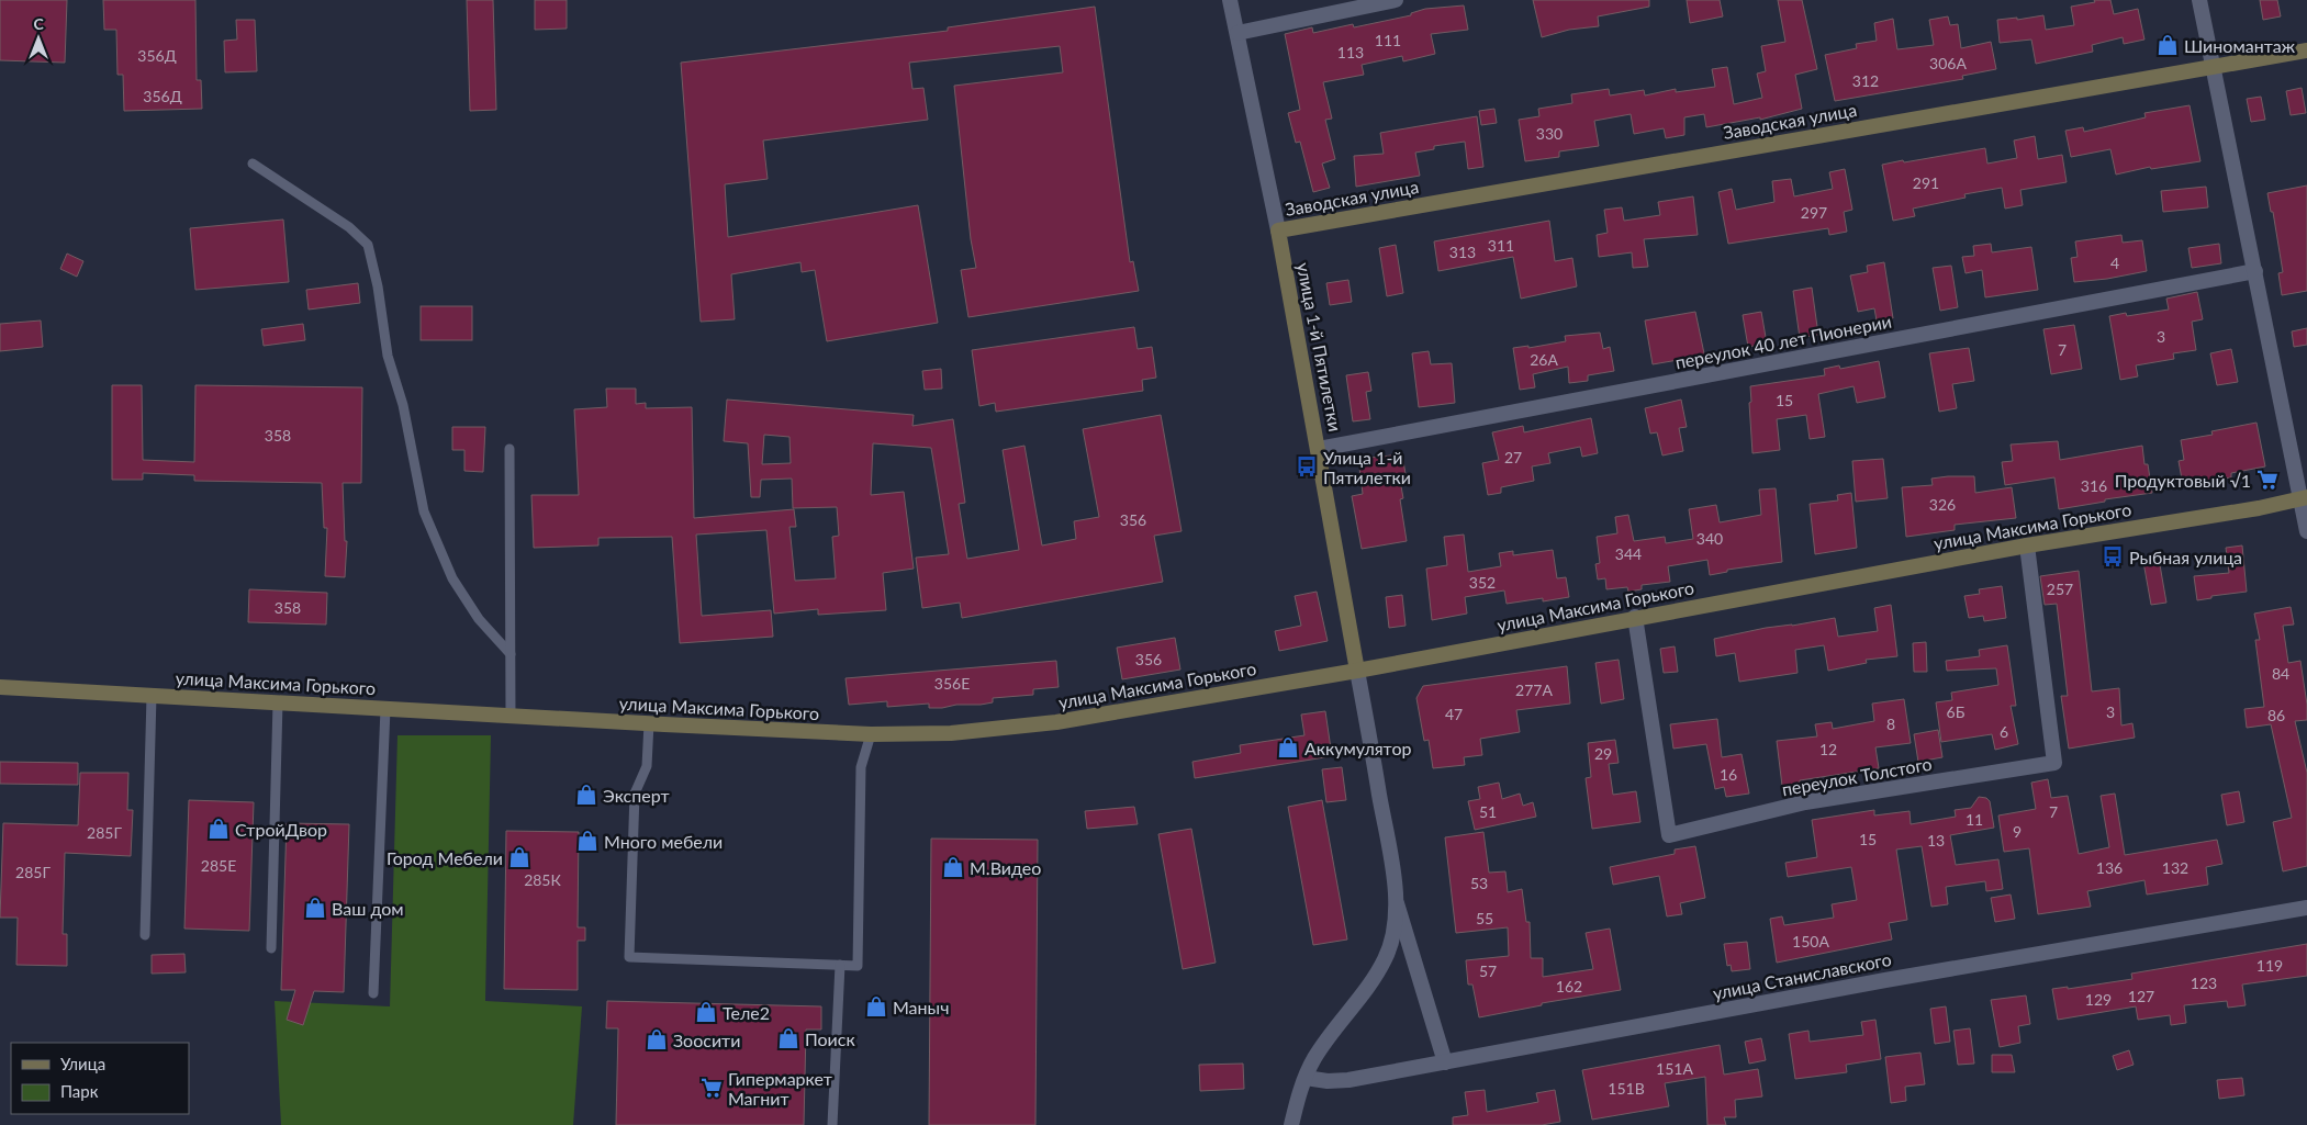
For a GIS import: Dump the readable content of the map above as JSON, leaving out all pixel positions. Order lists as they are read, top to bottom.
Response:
{
  "streets": {
    "main road": ["Заводская улица", "улица 1-й Пятилетки", "улица Максима Горького"],
    "street": ["переулок 40 лет Пионерии", "переулок Толстого", "улица Станиславского"]
  },
  "crossings": [
    ["Заводская улица", "улица 1-й Пятилетки"],
    ["переулок 40 лет Пионерии", "улица 1-й Пятилетки"],
    ["улица 1-й Пятилетки", "улица Максима Горького"],
    ["улица 1-й Пятилетки", "улица Станиславского"],
    ["улица Максима Горького", "переулок Толстого"]
  ],
  "places": {
    "shop": [
      "Шиномантаж",
      "Аккумулятор",
      "Эксперт",
      "СтройДвор",
      "Много мебели",
      "Город Мебели",
      "М.Видео",
      "Ваш дом",
      "Маныч",
      "Теле2",
      "Поиск",
      "Зоосити"
    ],
    "bus stop": ["Улица 1-й Пятилетки", "Рыбная улица"],
    "supermarket": ["Продуктовый √1", "Гипермаркет Магнит"]
  },
  "house_numbers": [
    "111",
    "113",
    "356Д",
    "306А",
    "312",
    "356Д",
    "330",
    "291",
    "297",
    "311",
    "313",
    "4",
    "3",
    "7",
    "26А",
    "15",
    "358",
    "27",
    "316",
    "326",
    "356",
    "340",
    "344",
    "352",
    "257",
    "358",
    "356",
    "84",
    "356Е",
    "277А",
    "6Б",
    "3",
    "47",
    "86",
    "8",
    "6",
    "12",
    "29",
    "16",
    "51",
    "7",
    "11",
    "9",
    "285Г",
    "15",
    "13",
    "285Е",
    "136",
    "132",
    "285Г",
    "285К",
    "53",
    "55",
    "150А",
    "119",
    "57",
    "123",
    "162",
    "127",
    "129",
    "151А",
    "151В"
  ],
  "legend": ["Улица", "Парк"],
  "north": "top"
}
